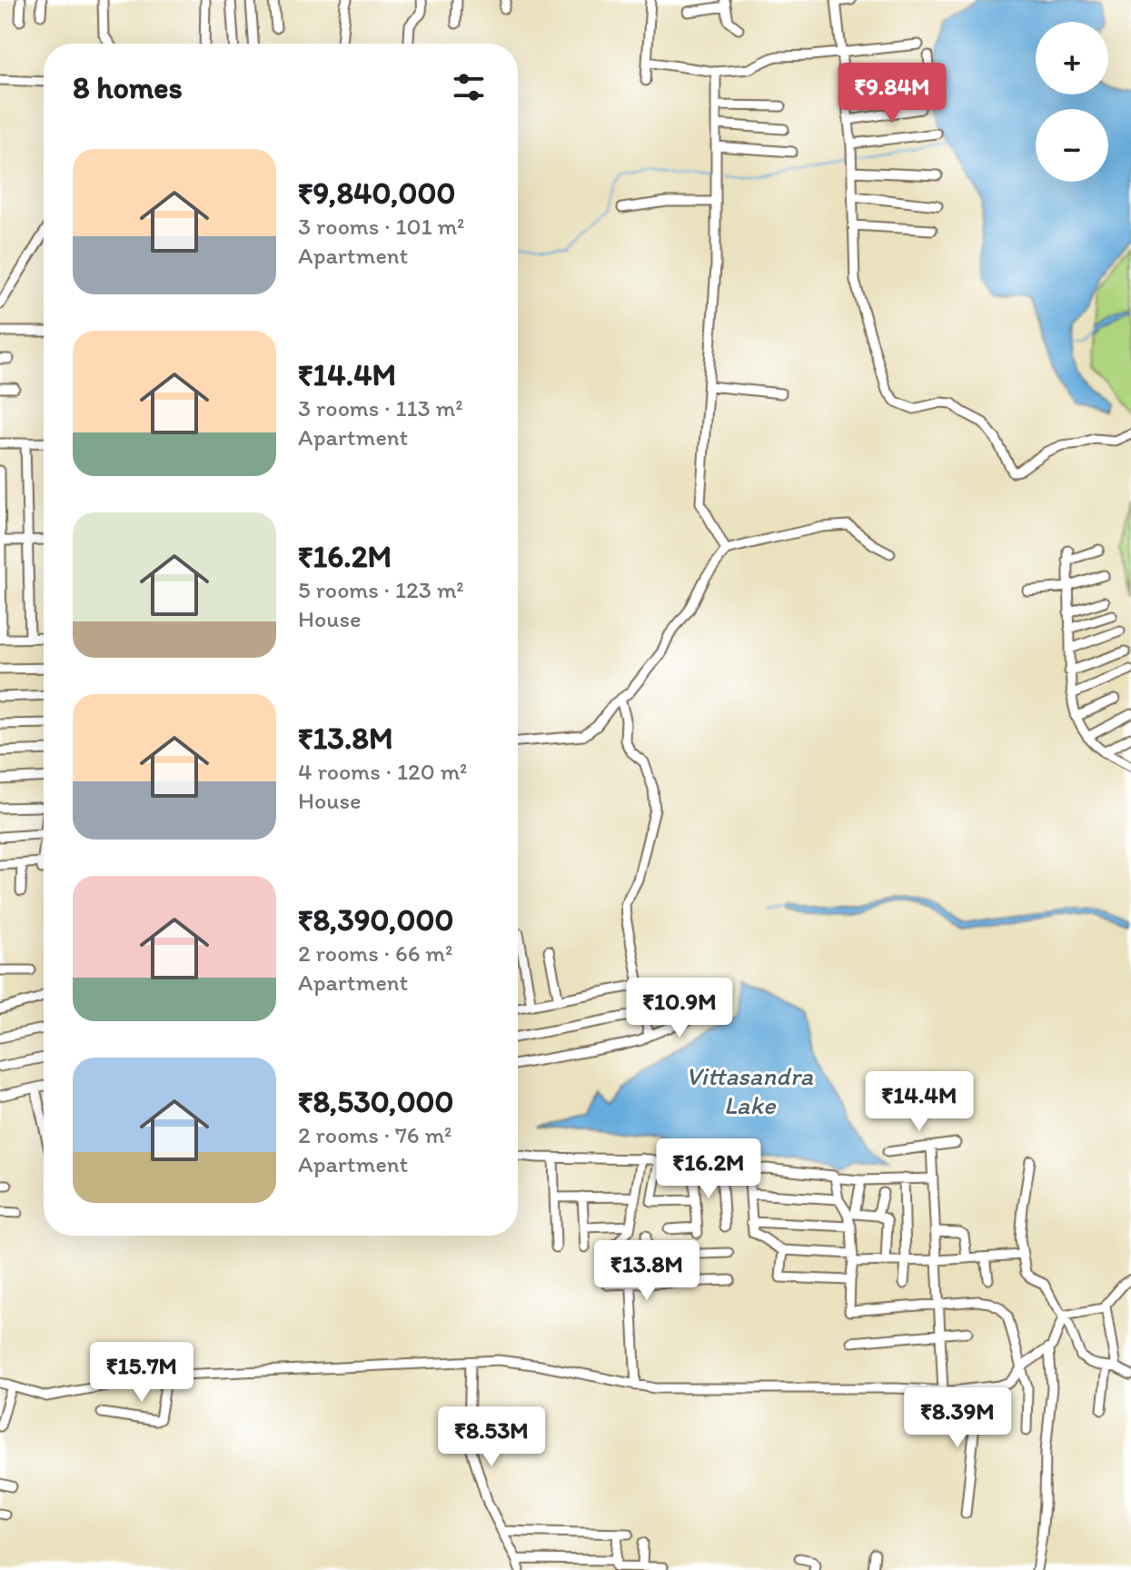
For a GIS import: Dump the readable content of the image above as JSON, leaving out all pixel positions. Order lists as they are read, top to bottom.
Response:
{
  "water": ["Vittasandra Lake"],
  "page": {
    "map_buttons": ["+", "−"],
    "heading": "8 homes",
    "price": [
      "₹9.84M",
      "₹10.9M",
      "₹14.4M",
      "₹16.2M",
      "₹13.8M",
      "₹15.7M",
      "₹8.39M",
      "₹8.53M"
    ],
    "list": [
      {
        "name": "₹9,840,000",
        "note": "3 rooms · 101 m² · Apartment"
      },
      {
        "name": "₹14.4M",
        "note": "3 rooms · 113 m² · Apartment"
      },
      {
        "name": "₹16.2M",
        "note": "5 rooms · 123 m² · House"
      },
      {
        "name": "₹13.8M",
        "note": "4 rooms · 120 m² · House"
      },
      {
        "name": "₹8,390,000",
        "note": "2 rooms · 66 m² · Apartment"
      },
      {
        "name": "₹8,530,000",
        "note": "2 rooms · 76 m² · Apartment"
      }
    ]
  }
}
